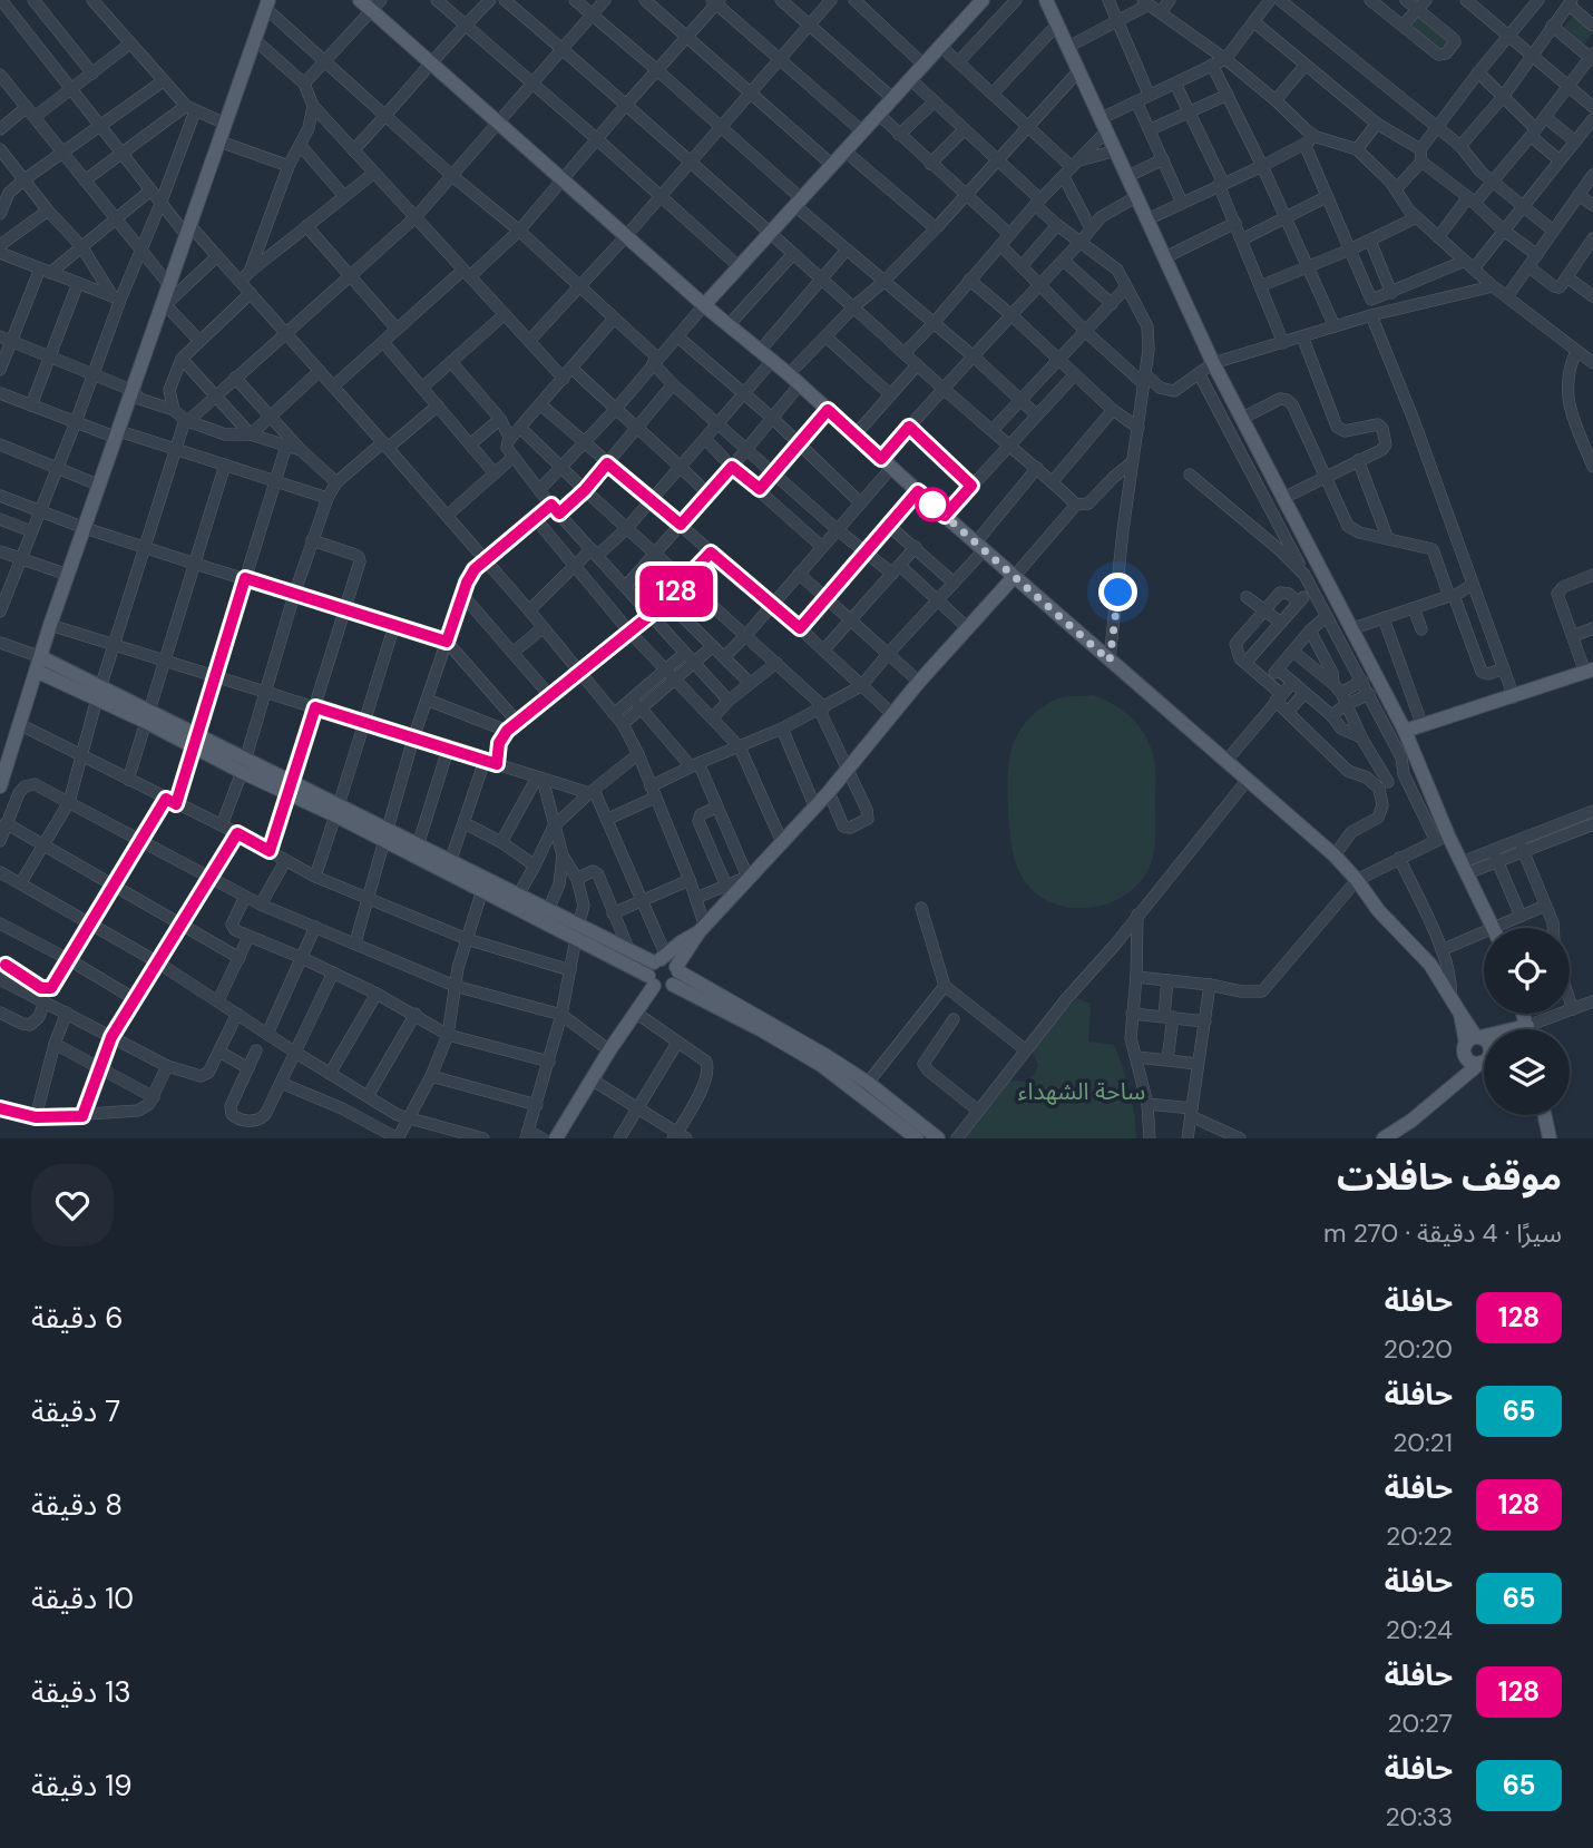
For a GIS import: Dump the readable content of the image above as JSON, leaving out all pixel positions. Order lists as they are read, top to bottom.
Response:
{
  "parks": ["ساحة الشهداء"],
  "lines": ["bus line 128"],
  "page": {
    "on_map": "128",
    "heading": ["موقف حافلات", "سيرًا · 4 دقيقة · 270 m"],
    "list": [
      {
        "mark": "128",
        "name": "حافلة",
        "note": "20:20",
        "value": "6 دقيقة"
      },
      {
        "mark": "65",
        "name": "حافلة",
        "note": "20:21",
        "value": "7 دقيقة"
      },
      {
        "mark": "128",
        "name": "حافلة",
        "note": "20:22",
        "value": "8 دقيقة"
      },
      {
        "mark": "65",
        "name": "حافلة",
        "note": "20:24",
        "value": "10 دقيقة"
      },
      {
        "mark": "128",
        "name": "حافلة",
        "note": "20:27",
        "value": "13 دقيقة"
      },
      {
        "mark": "65",
        "name": "حافلة",
        "note": "20:33",
        "value": "19 دقيقة"
      }
    ]
  }
}
